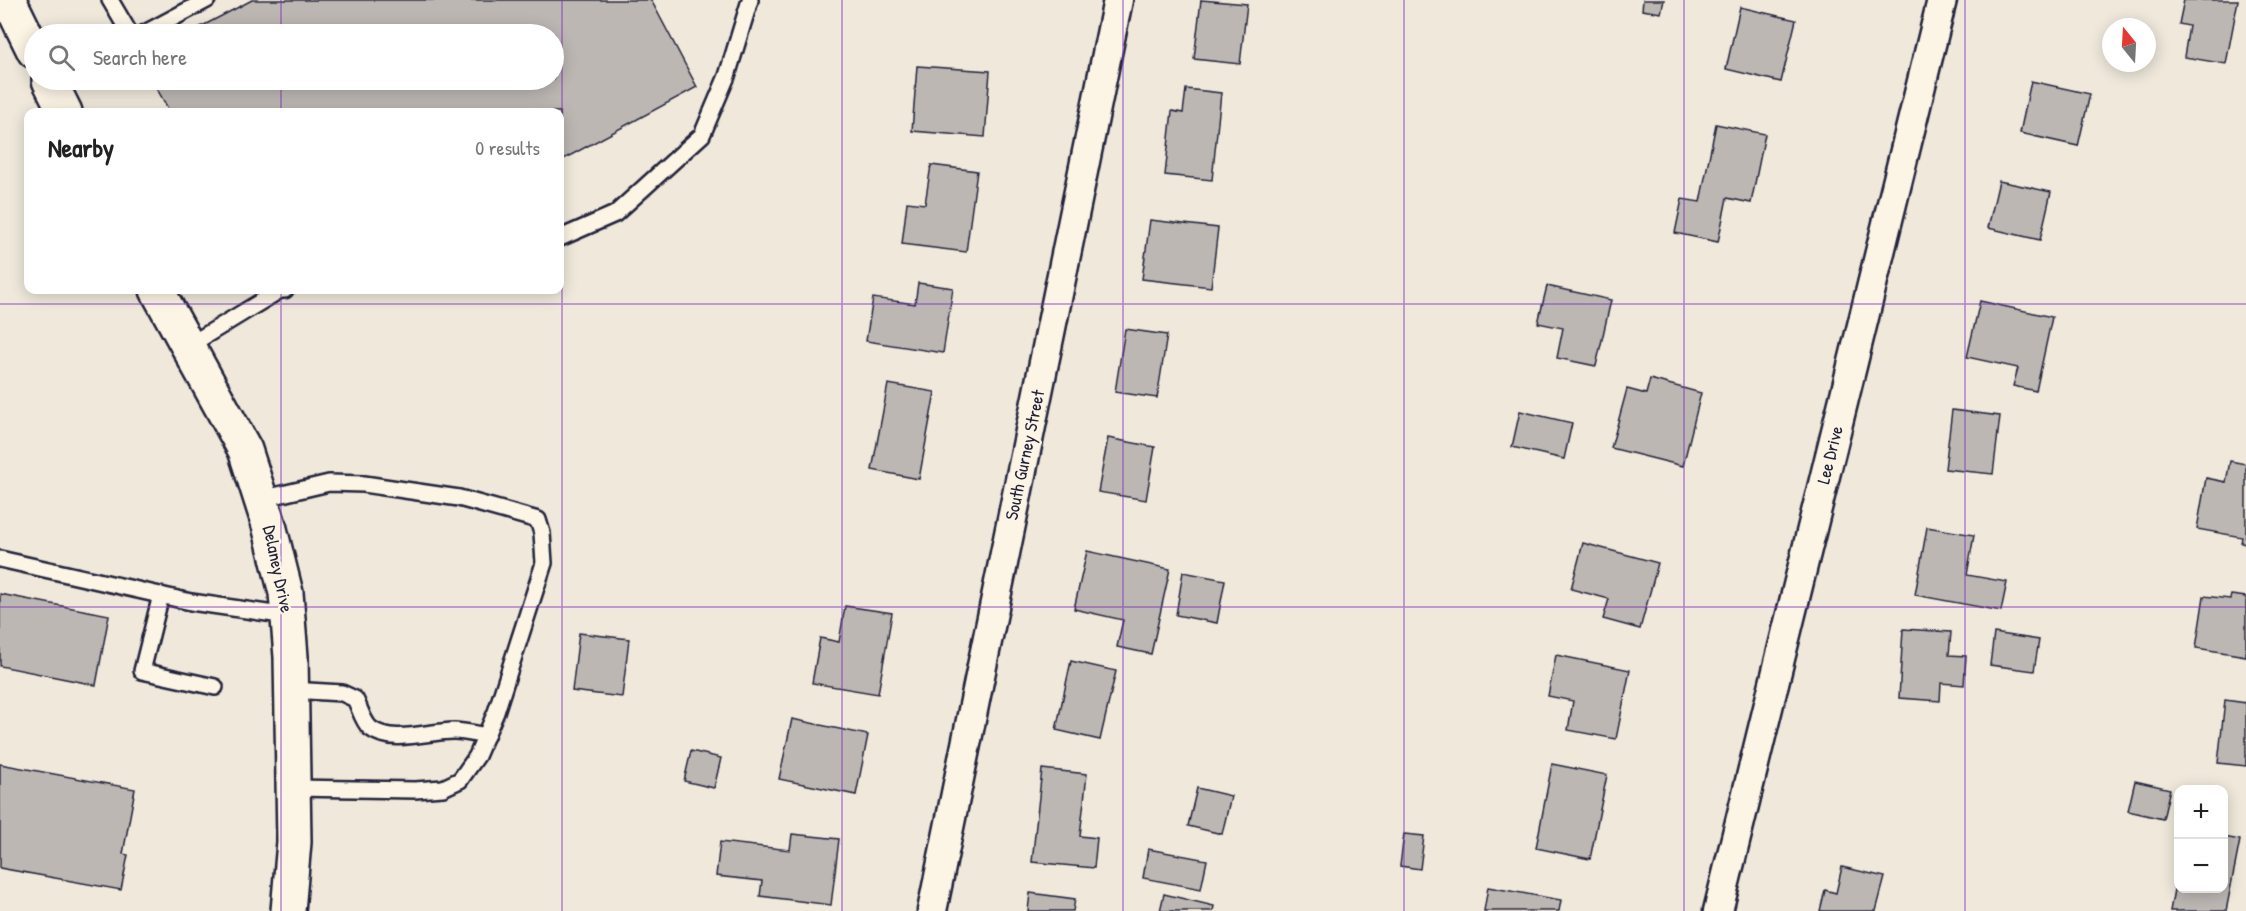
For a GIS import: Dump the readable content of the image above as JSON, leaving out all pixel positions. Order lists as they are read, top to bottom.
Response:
{
  "streets": {
    "street": ["South Gurney Street", "Lee Drive", "Delaney Drive"]
  },
  "north": "top",
  "page": {
    "search": "Search here",
    "heading": ["Nearby", "0 results"],
    "map_buttons": ["+", "−"]
  }
}
